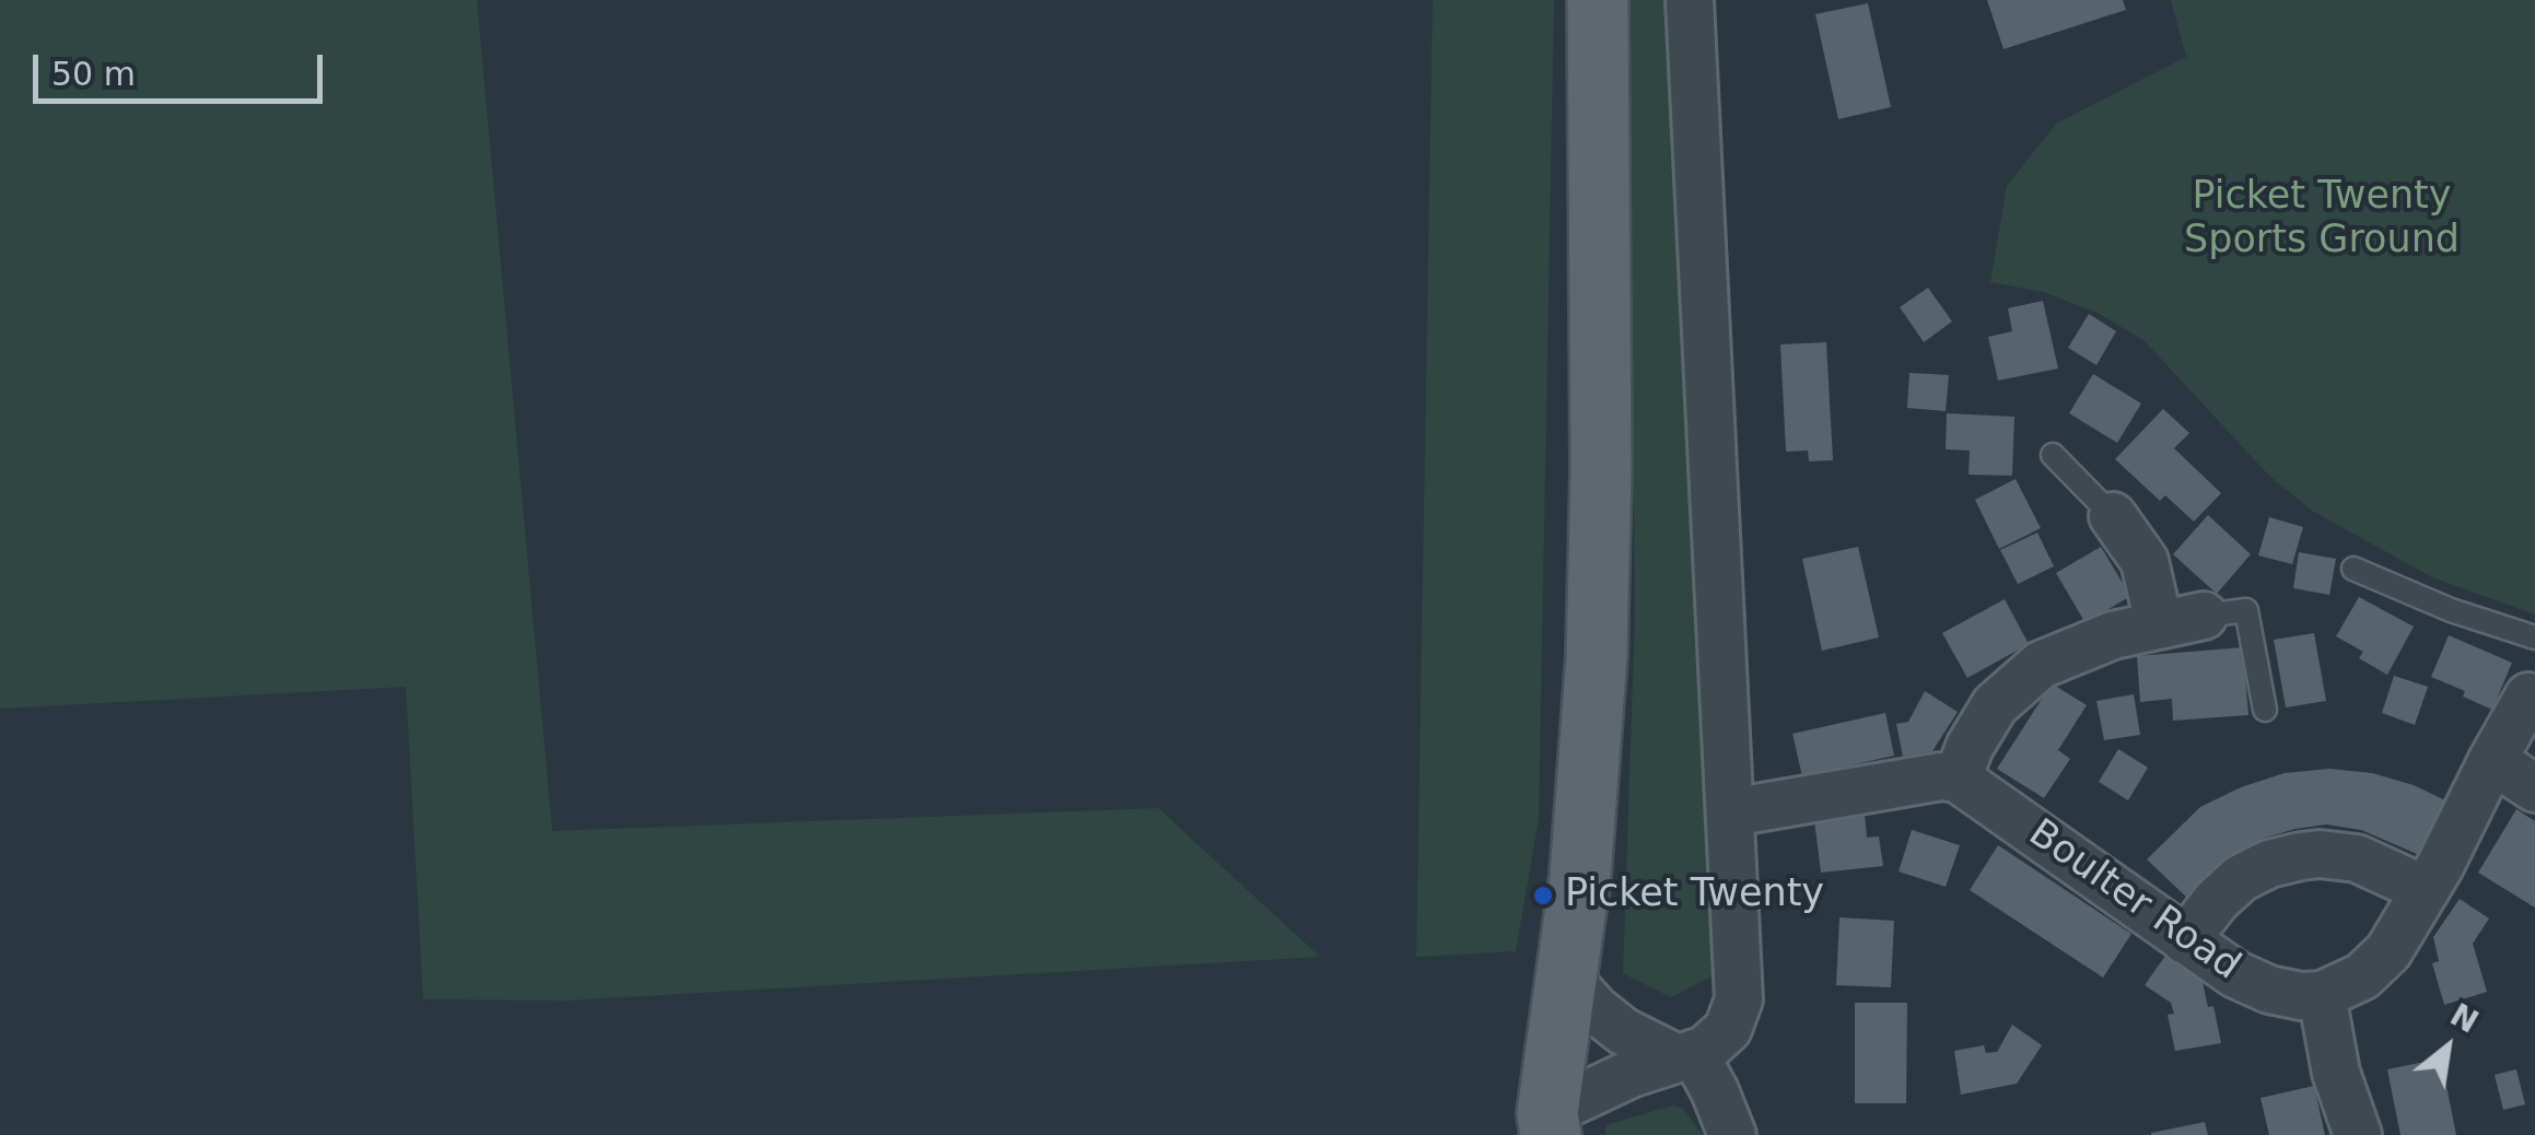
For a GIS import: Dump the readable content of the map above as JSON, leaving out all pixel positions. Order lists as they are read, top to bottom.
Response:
{
  "streets": {
    "street": ["Boulter Road"]
  },
  "parks": ["Picket Twenty Sports Ground"],
  "places": ["Picket Twenty"],
  "scale_bar": "50 m",
  "north": "top right"
}
